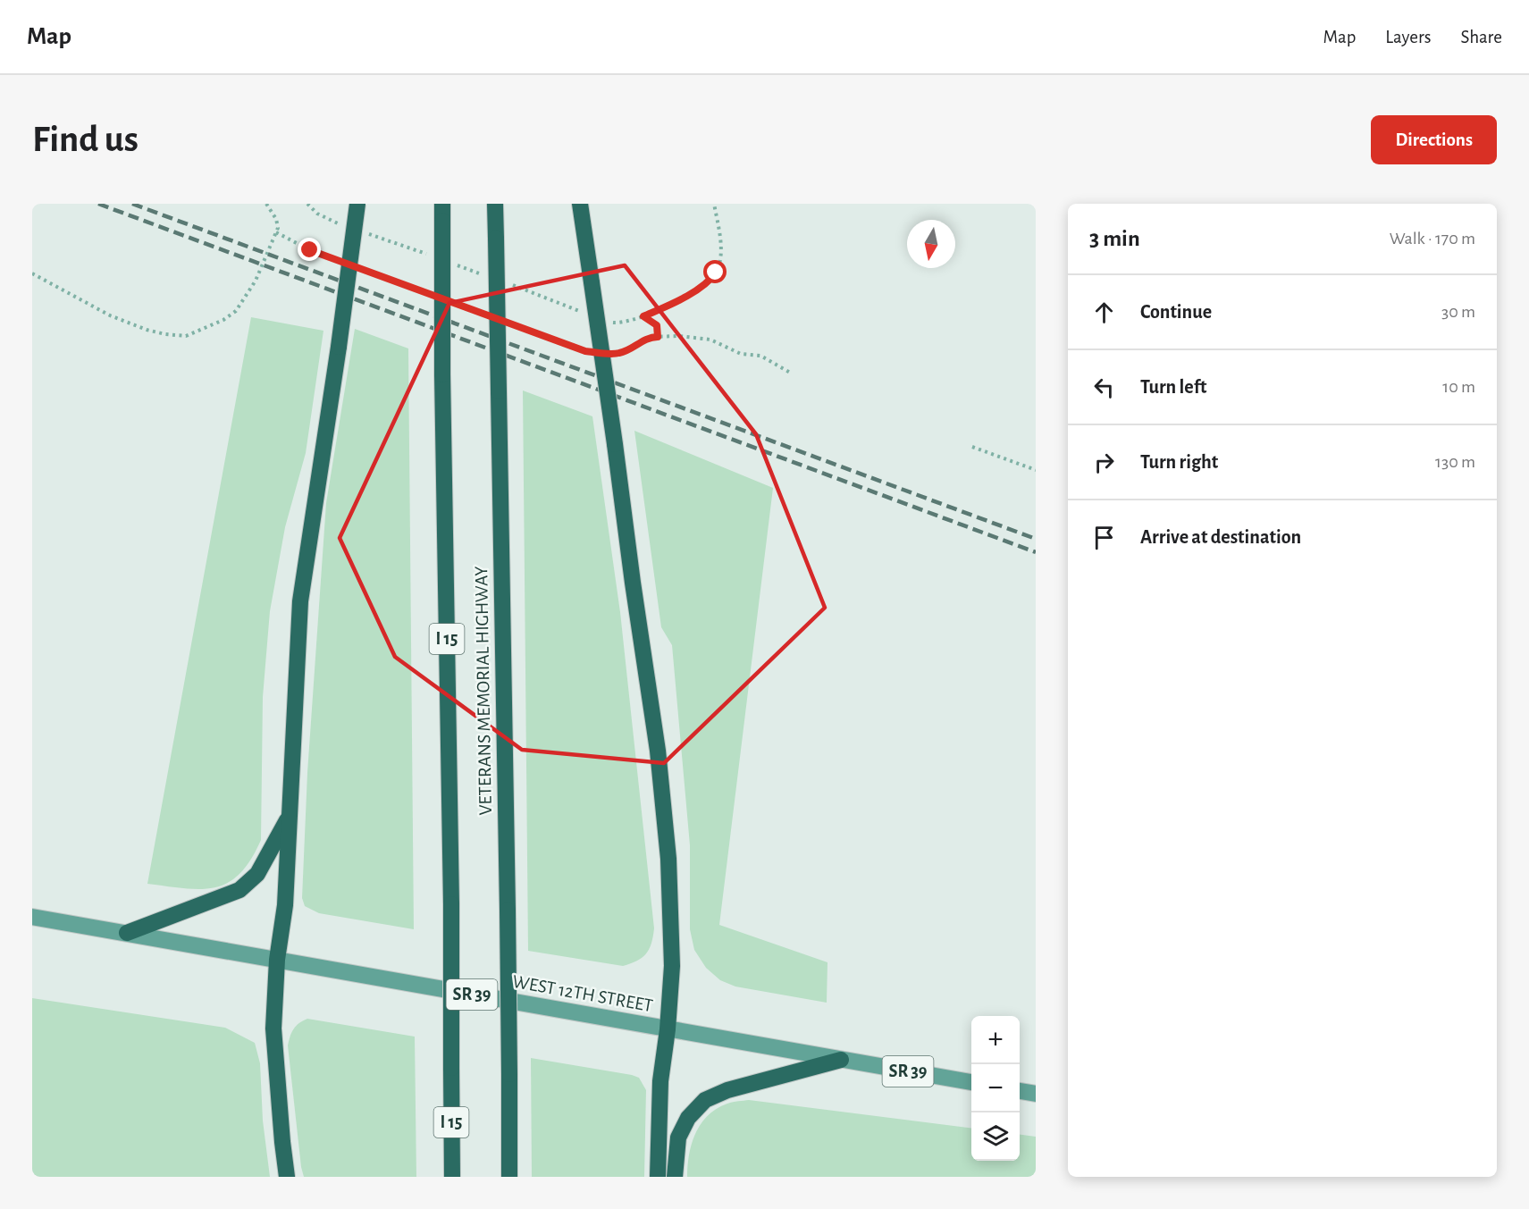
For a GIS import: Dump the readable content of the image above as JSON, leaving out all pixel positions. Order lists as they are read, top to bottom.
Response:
{
  "streets": {
    "highway": ["I 15", "VETERANS MEMORIAL HIGHWAY"],
    "main road": ["WEST 12TH STREET", "SR 39"]
  },
  "crossings": [
    ["WEST 12TH STREET", "SR 39"]
  ],
  "north": "bottom",
  "page": {
    "header": "Map",
    "nav": ["Map", "Layers", "Share"],
    "buttons": "Directions",
    "title": "Find us",
    "heading": ["3 min", "Walk · 170 m"],
    "list": [
      ["Continue", "30 m"],
      ["Turn left", "10 m"],
      ["Turn right", "130 m"],
      "Arrive at destination"
    ],
    "map_buttons": ["+", "−"]
  }
}
